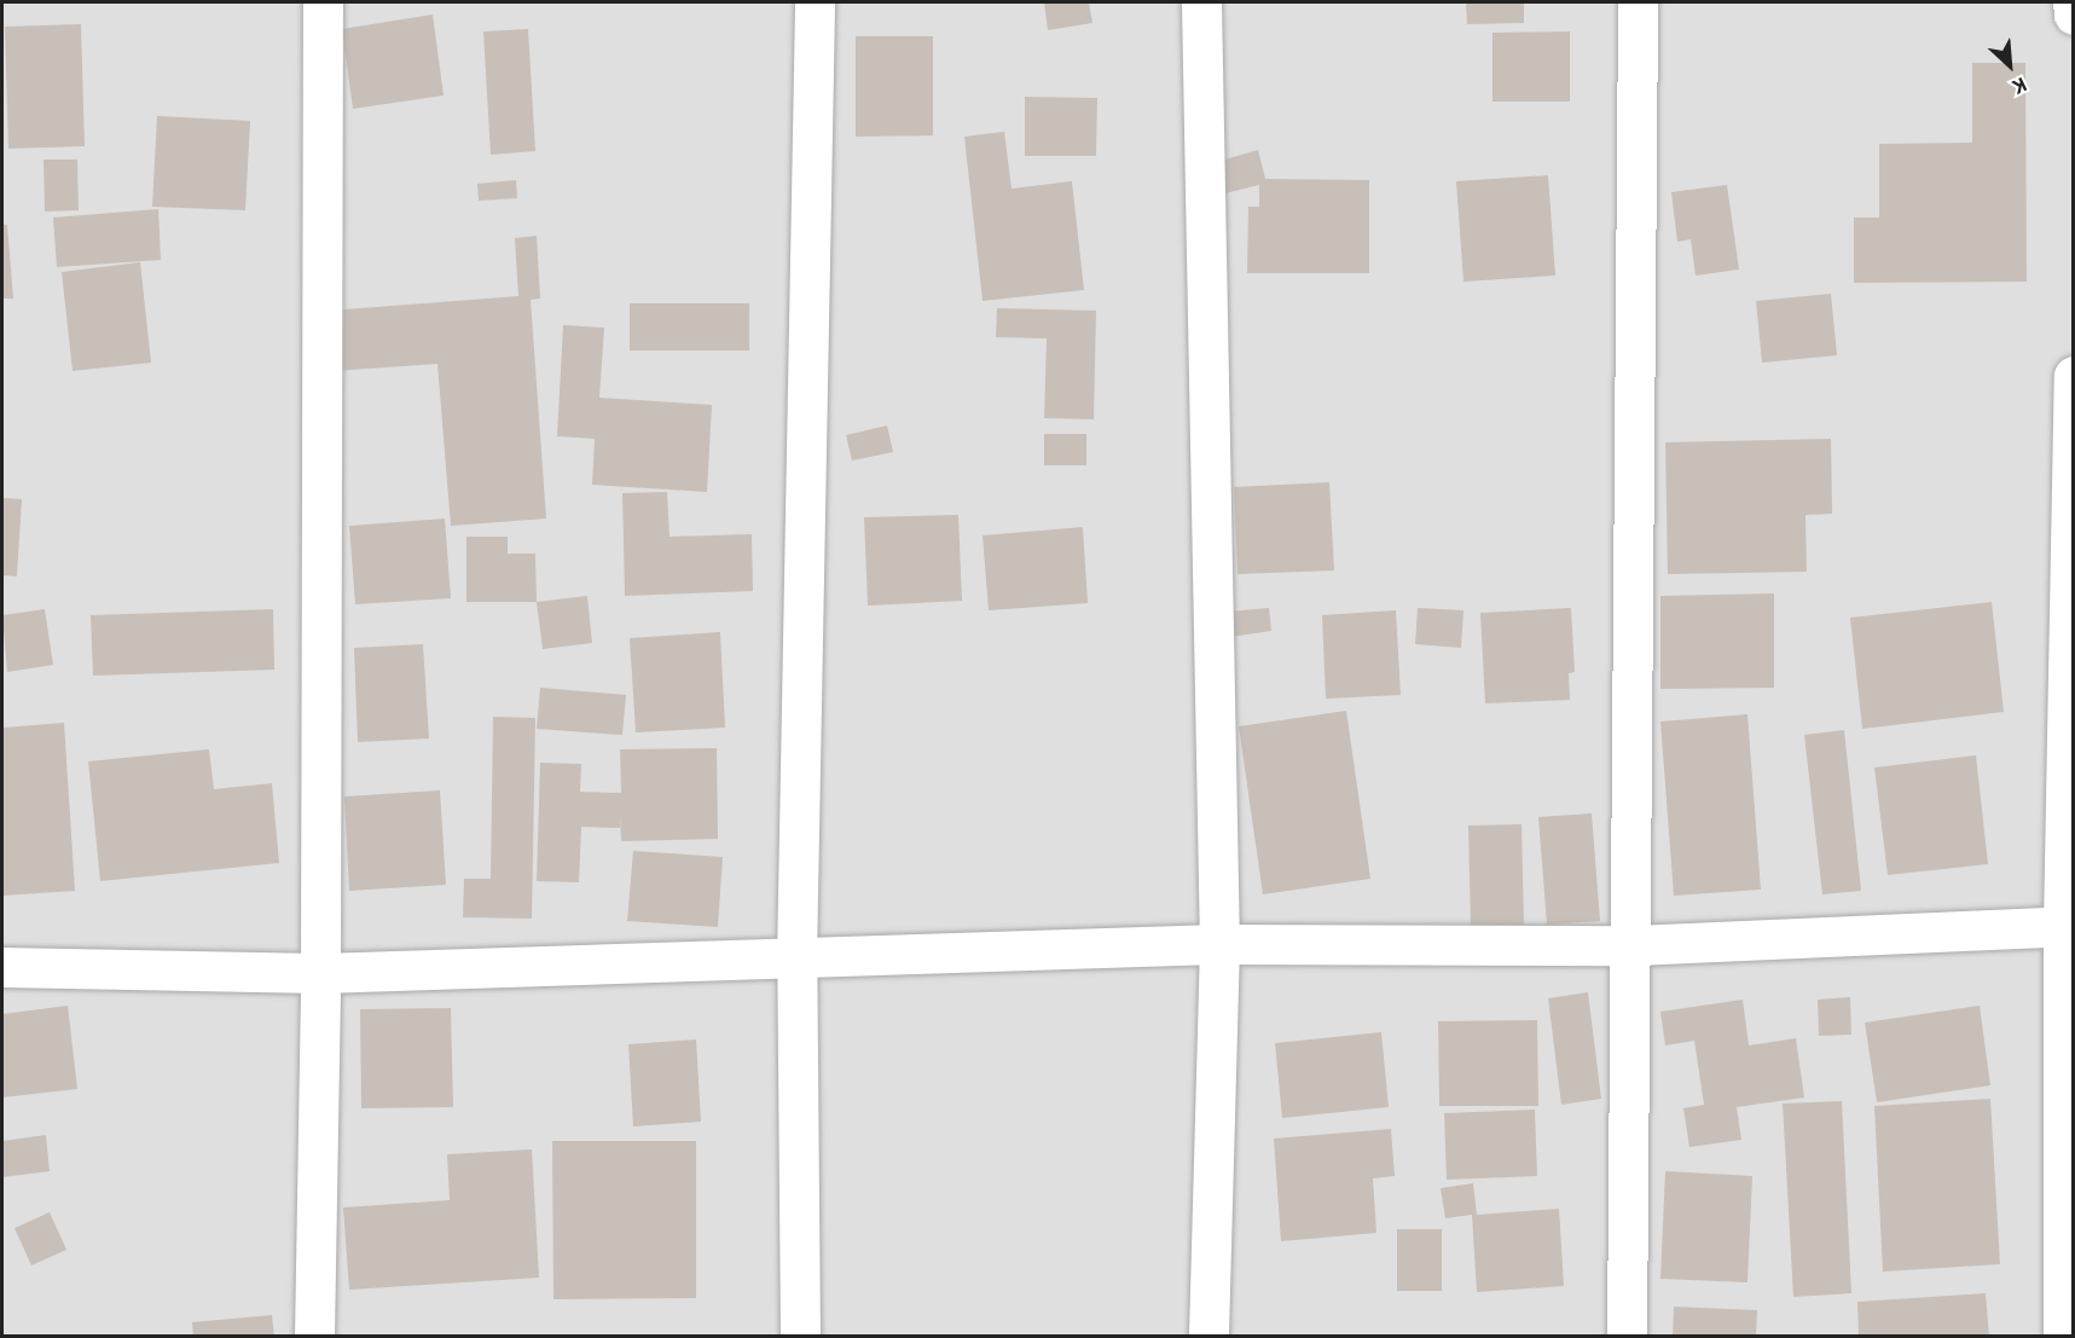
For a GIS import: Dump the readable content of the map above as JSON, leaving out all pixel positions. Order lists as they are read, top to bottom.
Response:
{
  "north": "bottom right"
}
